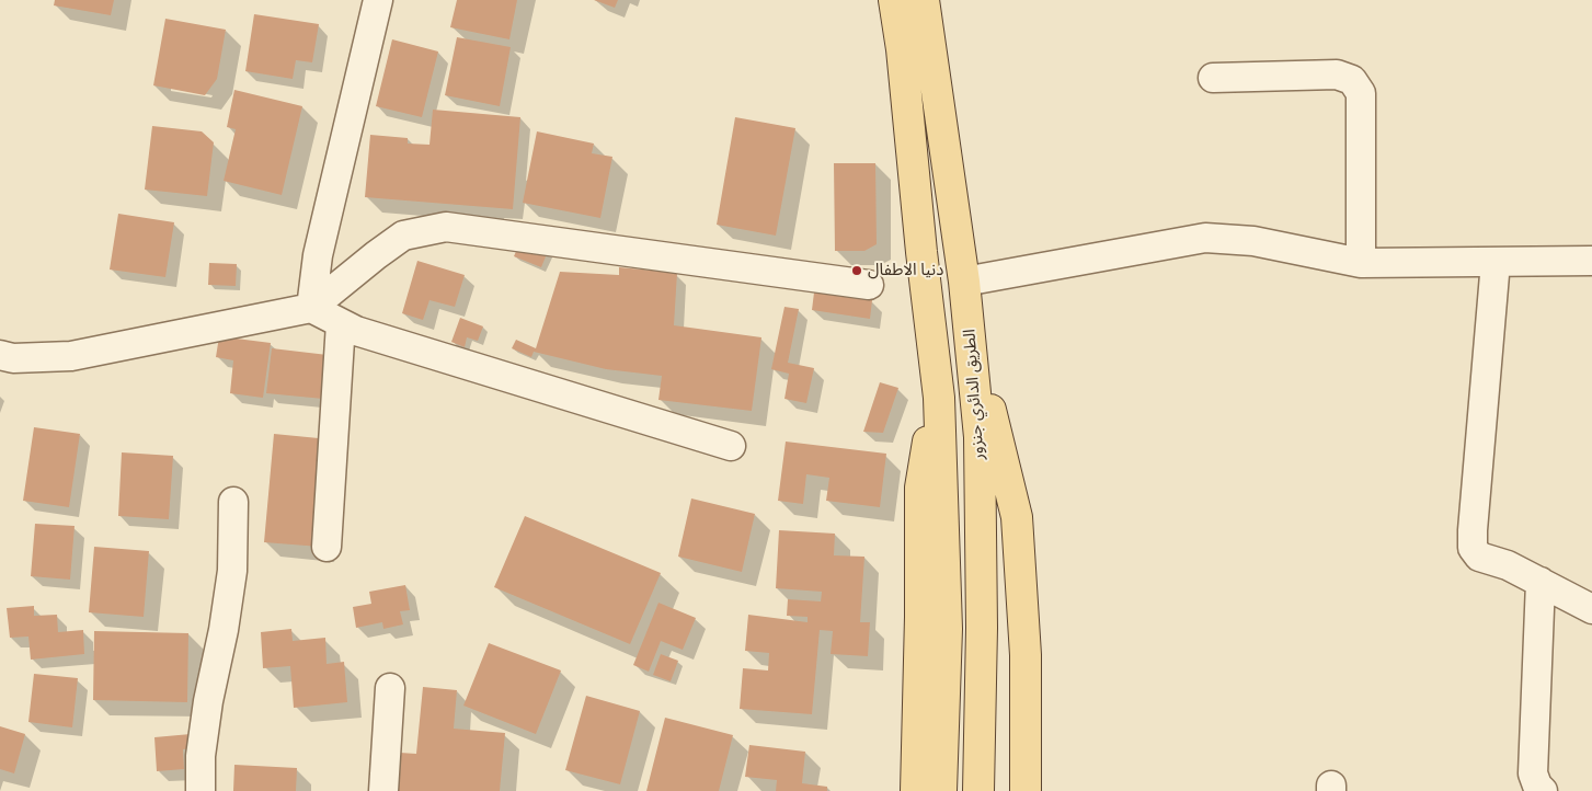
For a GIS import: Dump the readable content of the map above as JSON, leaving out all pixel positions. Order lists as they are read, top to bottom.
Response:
{
  "streets": {
    "main road": ["الطريق الدائري جنزور"]
  },
  "places": ["دنيا الاطفال"]
}
